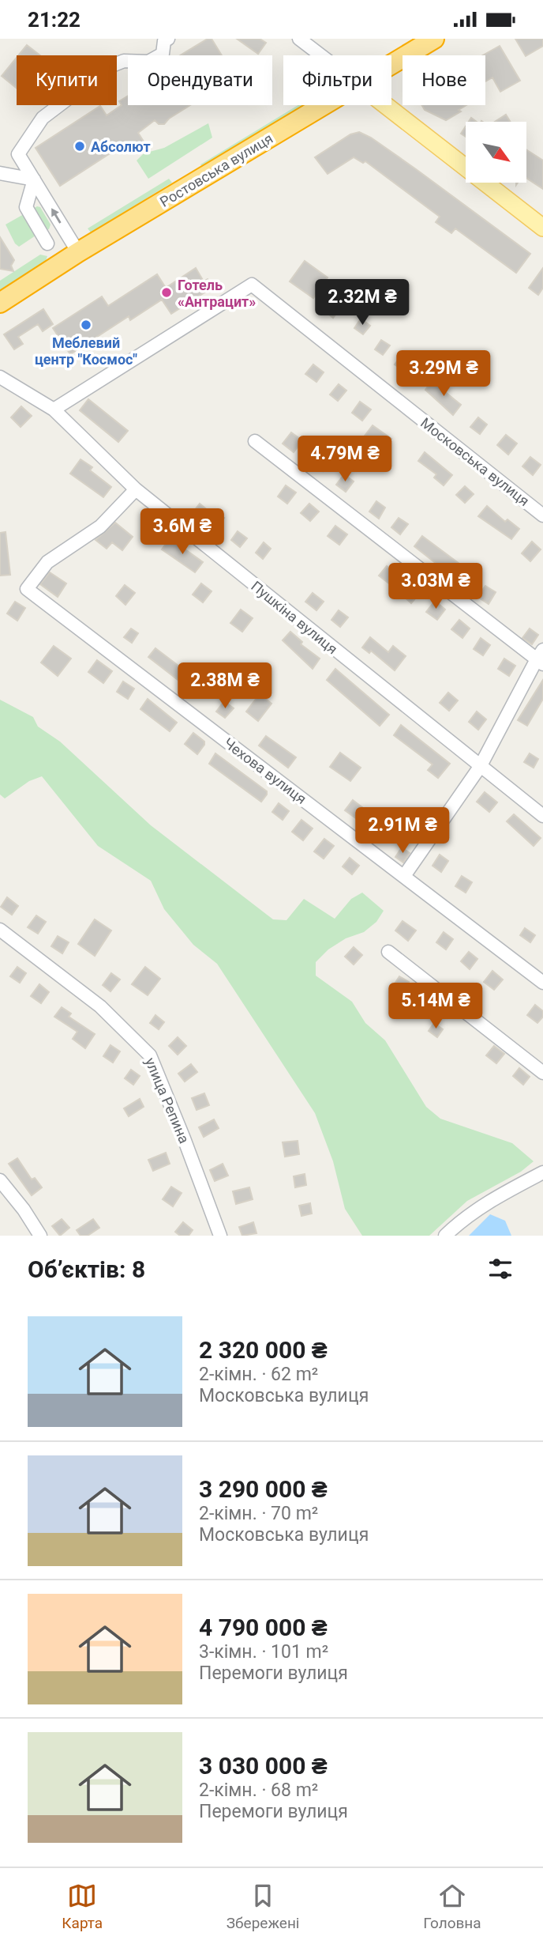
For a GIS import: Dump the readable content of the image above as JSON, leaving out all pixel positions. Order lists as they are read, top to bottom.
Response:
{
  "streets": {
    "highway": ["Ростовська вулиця"],
    "street": [
      "Московська вулиця",
      "Пушкіна вулиця",
      "Чехова вулиця",
      "улица Репина"
    ]
  },
  "crossings": [
    ["Московська вулиця", "Пушкіна вулиця"],
    ["Пушкіна вулиця", "Чехова вулиця"]
  ],
  "places": ["Абсолют", "Готель «Антрацит»", "Меблевий центр \"Космос\""],
  "north": "bottom right",
  "page": {
    "status": "21:22",
    "chip": [
      "Купити",
      "Орендувати",
      "Фільтри",
      "Нове"
    ],
    "price": [
      "2.32M ₴",
      "3.29M ₴",
      "4.79M ₴",
      "3.6M ₴",
      "3.03M ₴",
      "2.38M ₴",
      "2.91M ₴",
      "5.14M ₴"
    ],
    "heading": "Об’єктів: 8",
    "list": [
      {
        "name": "2 320 000 ₴",
        "note": "2-кімн. · 62 m² · Московська вулиця"
      },
      {
        "name": "3 290 000 ₴",
        "note": "2-кімн. · 70 m² · Московська вулиця"
      },
      {
        "name": "4 790 000 ₴",
        "note": "3-кімн. · 101 m² · Перемоги вулиця"
      },
      {
        "name": "3 030 000 ₴",
        "note": "2-кімн. · 68 m² · Перемоги вулиця"
      }
    ],
    "tabs": ["Карта", "Збережені", "Головна"]
  }
}
